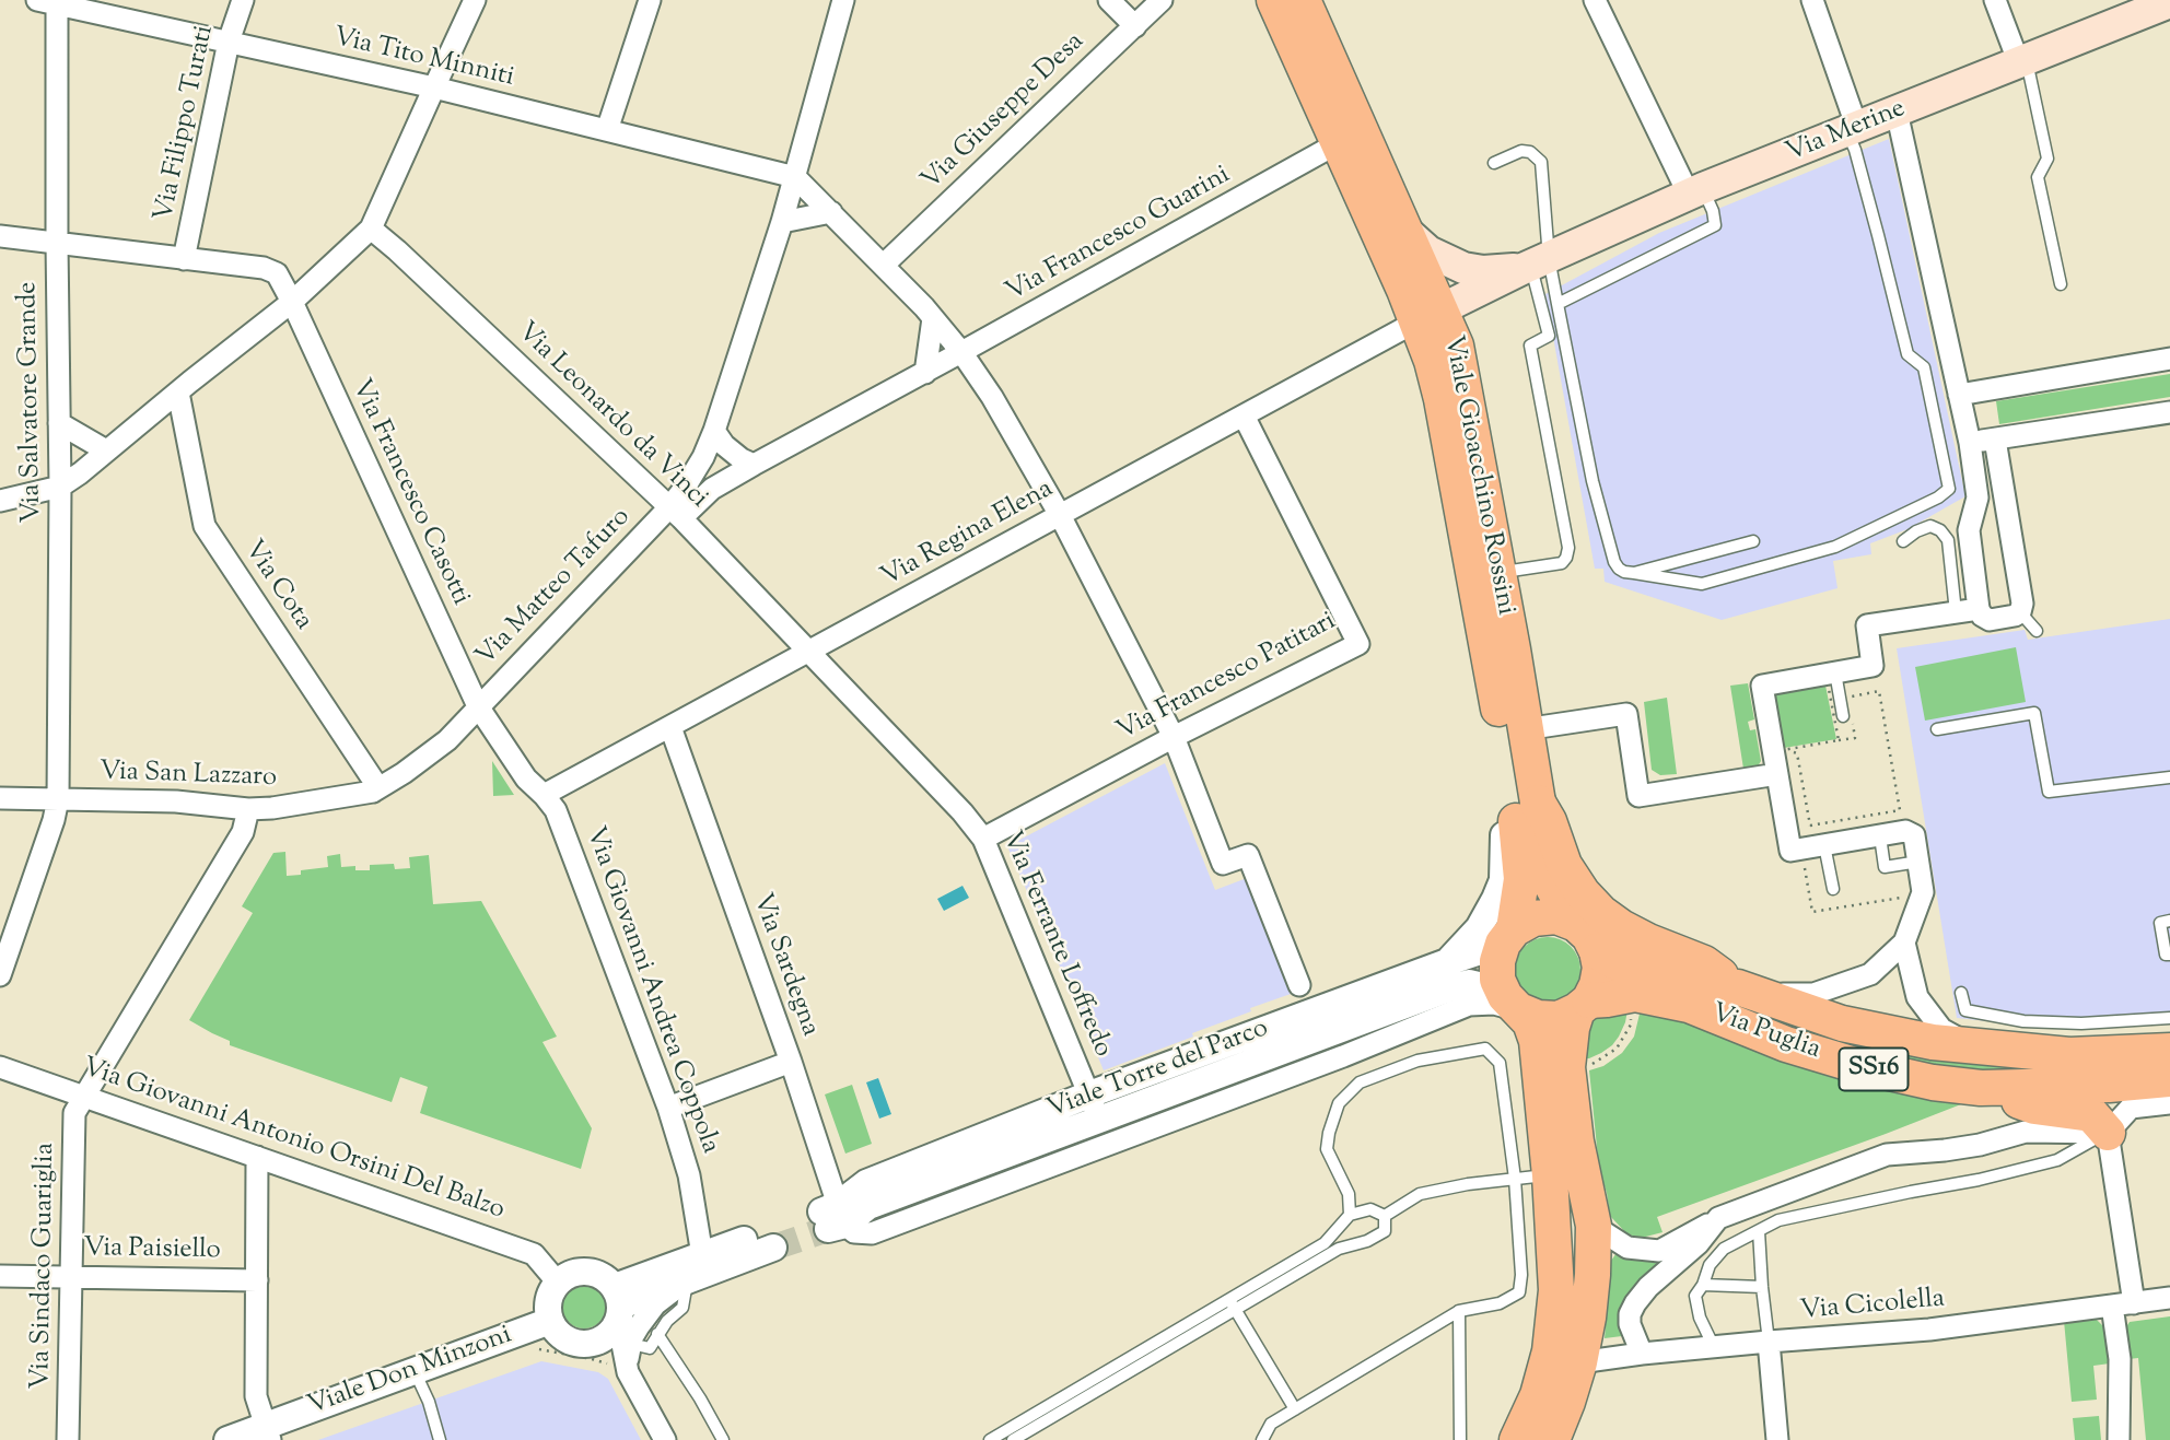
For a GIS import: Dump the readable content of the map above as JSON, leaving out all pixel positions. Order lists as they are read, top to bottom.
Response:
{
  "streets": {
    "main road": [
      "Via Merine",
      "Viale Gioacchino Rossini",
      "Via Puglia",
      "SS16"
    ],
    "street": [
      "Via Tito Minniti",
      "Via Giuseppe Desa",
      "Via Filippo Turati",
      "Via Francesco Guarini",
      "Via Salvatore Grande",
      "Via Leonardo da Vinci",
      "Via Francesco Casotti",
      "Via Regina Elena",
      "Via Cota",
      "Via Matteo Tafuro",
      "Via Francesco Patitari",
      "Via San Lazzaro",
      "Via Ferrante Loffredo",
      "Via Sardegna",
      "Via Giovanni Andrea Coppola",
      "Viale Torre del Parco",
      "Via Giovanni Antonio Orsini Del Balzo",
      "Via Paisiello",
      "Via Sindaco Guariglia",
      "Via Cicolella",
      "Viale Don Minzoni"
    ]
  },
  "crossings": [
    ["Via Tito Minniti", "Via Filippo Turati"],
    ["Via Tito Minniti", "Via Salvatore Grande"],
    ["Via Filippo Turati", "Via Francesco Casotti"],
    ["Via Merine", "Viale Gioacchino Rossini"],
    ["Via Merine", "Via Regina Elena"],
    ["Via Francesco Guarini", "Via Leonardo da Vinci"],
    ["Via Francesco Guarini", "Viale Gioacchino Rossini"],
    ["Via Francesco Guarini", "Via Matteo Tafuro"],
    ["Via Salvatore Grande", "Via Francesco Casotti"],
    ["Via Salvatore Grande", "Via San Lazzaro"],
    ["Via Leonardo da Vinci", "Via Regina Elena"],
    ["Via Leonardo da Vinci", "Via Matteo Tafuro"],
    ["Via Leonardo da Vinci", "Via Ferrante Loffredo"],
    ["Viale Gioacchino Rossini", "Via Regina Elena"],
    ["Viale Gioacchino Rossini", "Via Puglia"],
    ["Viale Gioacchino Rossini", "SS16"],
    ["Viale Gioacchino Rossini", "Viale Torre del Parco"],
    ["Via Francesco Casotti", "Via Regina Elena"],
    ["Via Francesco Casotti", "Via Matteo Tafuro"],
    ["Via Francesco Casotti", "Via Giovanni Andrea Coppola"],
    ["Via Regina Elena", "Via Francesco Patitari"],
    ["Via Regina Elena", "Via Ferrante Loffredo"],
    ["Via Regina Elena", "Via Sardegna"],
    ["Via Regina Elena", "Via Giovanni Andrea Coppola"],
    ["Via Cota", "Via Matteo Tafuro"],
    ["Via Cota", "Via San Lazzaro"],
    ["Via Matteo Tafuro", "Via San Lazzaro"],
    ["Via Francesco Patitari", "Via Ferrante Loffredo"],
    ["Via San Lazzaro", "Via Sindaco Guariglia"],
    ["Via Ferrante Loffredo", "Viale Torre del Parco"],
    ["Via Sardegna", "Viale Torre del Parco"],
    ["Via Puglia", "SS16"],
    ["Via Puglia", "Viale Torre del Parco"],
    ["Via Giovanni Antonio Orsini Del Balzo", "Via Sindaco Guariglia"],
    ["Via Giovanni Antonio Orsini Del Balzo", "Viale Don Minzoni"],
    ["Via Paisiello", "Via Sindaco Guariglia"]
  ]
}
